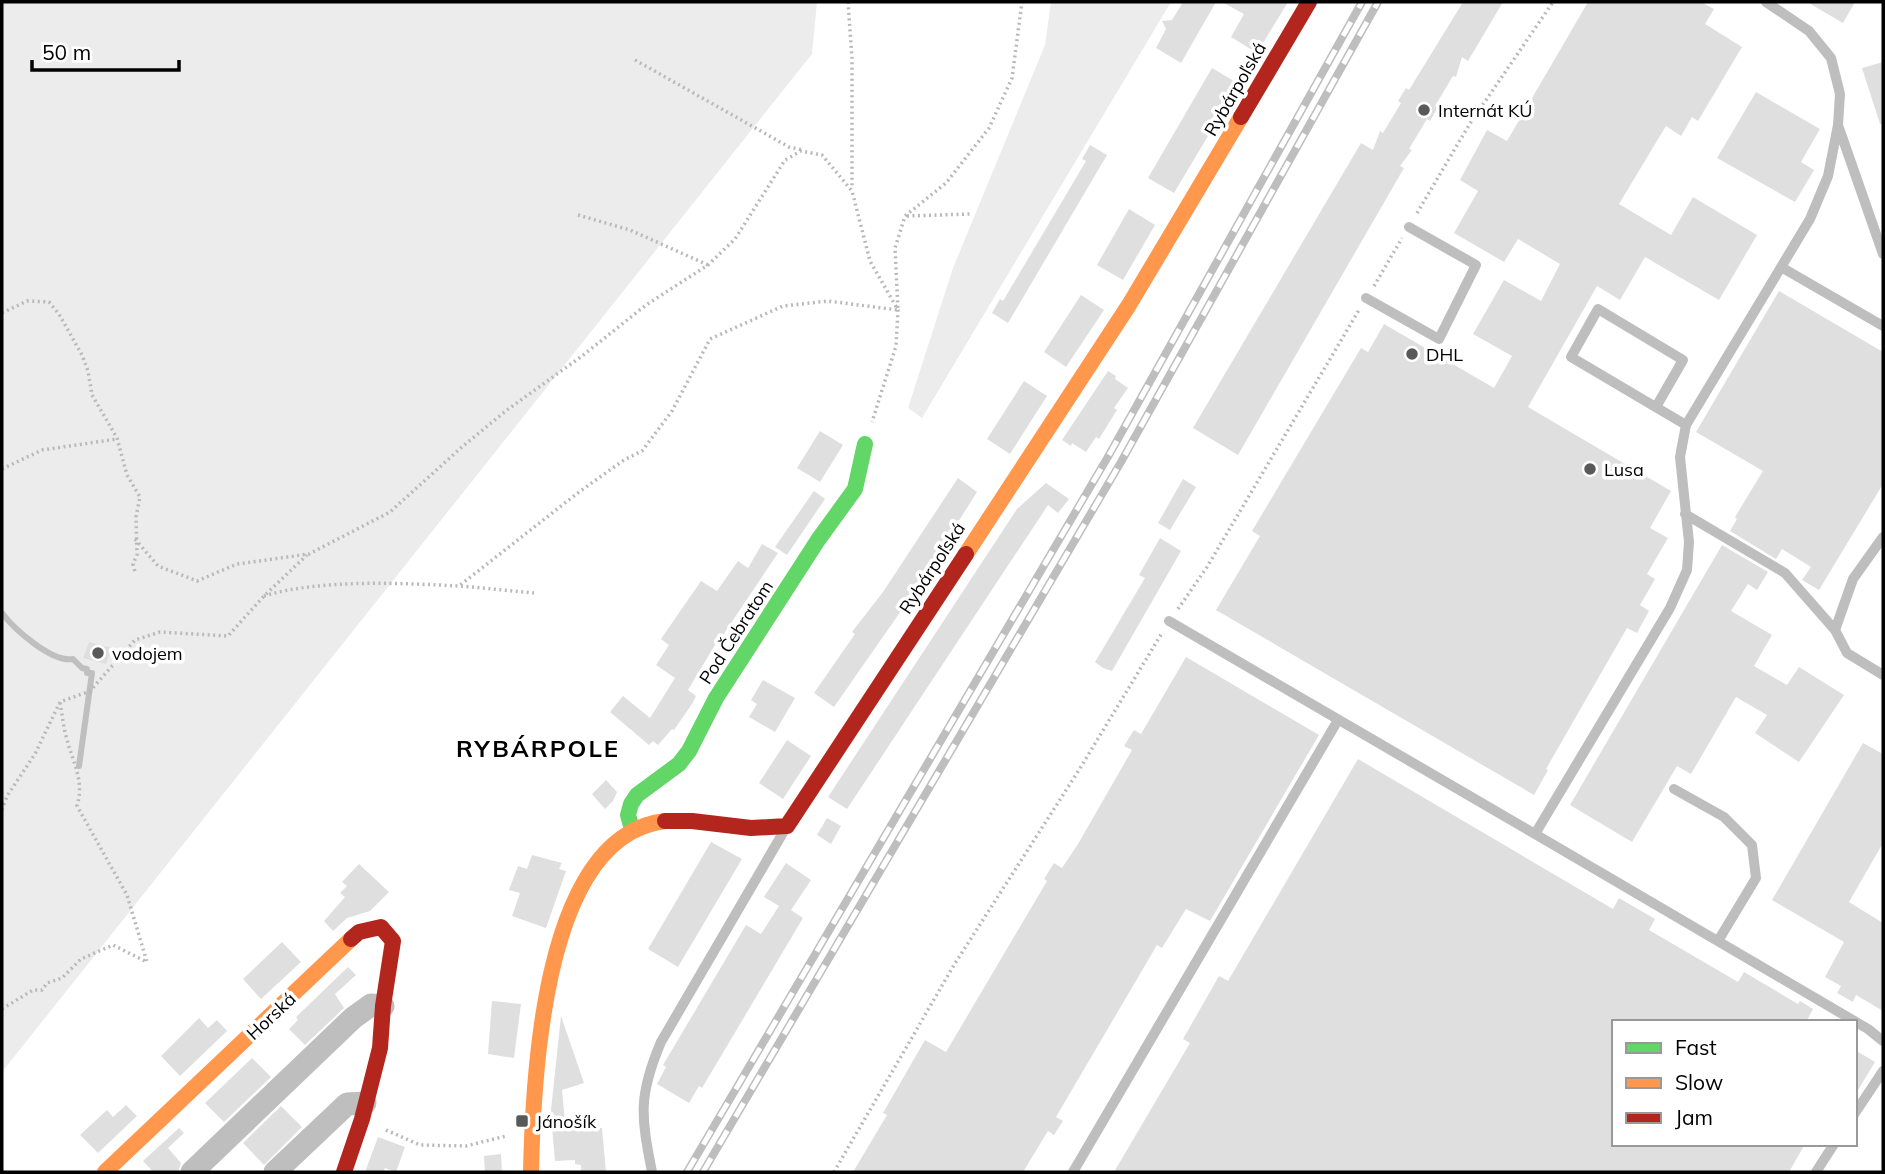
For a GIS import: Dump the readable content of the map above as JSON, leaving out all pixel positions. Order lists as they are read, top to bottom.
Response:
{
  "streets": {
    "street": ["Rybárpoľská", "Pod Čebratom", "Horská"]
  },
  "districts": ["RYBÁRPOLE"],
  "places": {
    "other": [
      "Internát KÚ",
      "DHL",
      "Lusa",
      "vodojem"
    ],
    "transit": ["Jánošík"]
  },
  "legend": ["Fast", "Slow", "Jam"],
  "scale_bar": "50 m"
}
